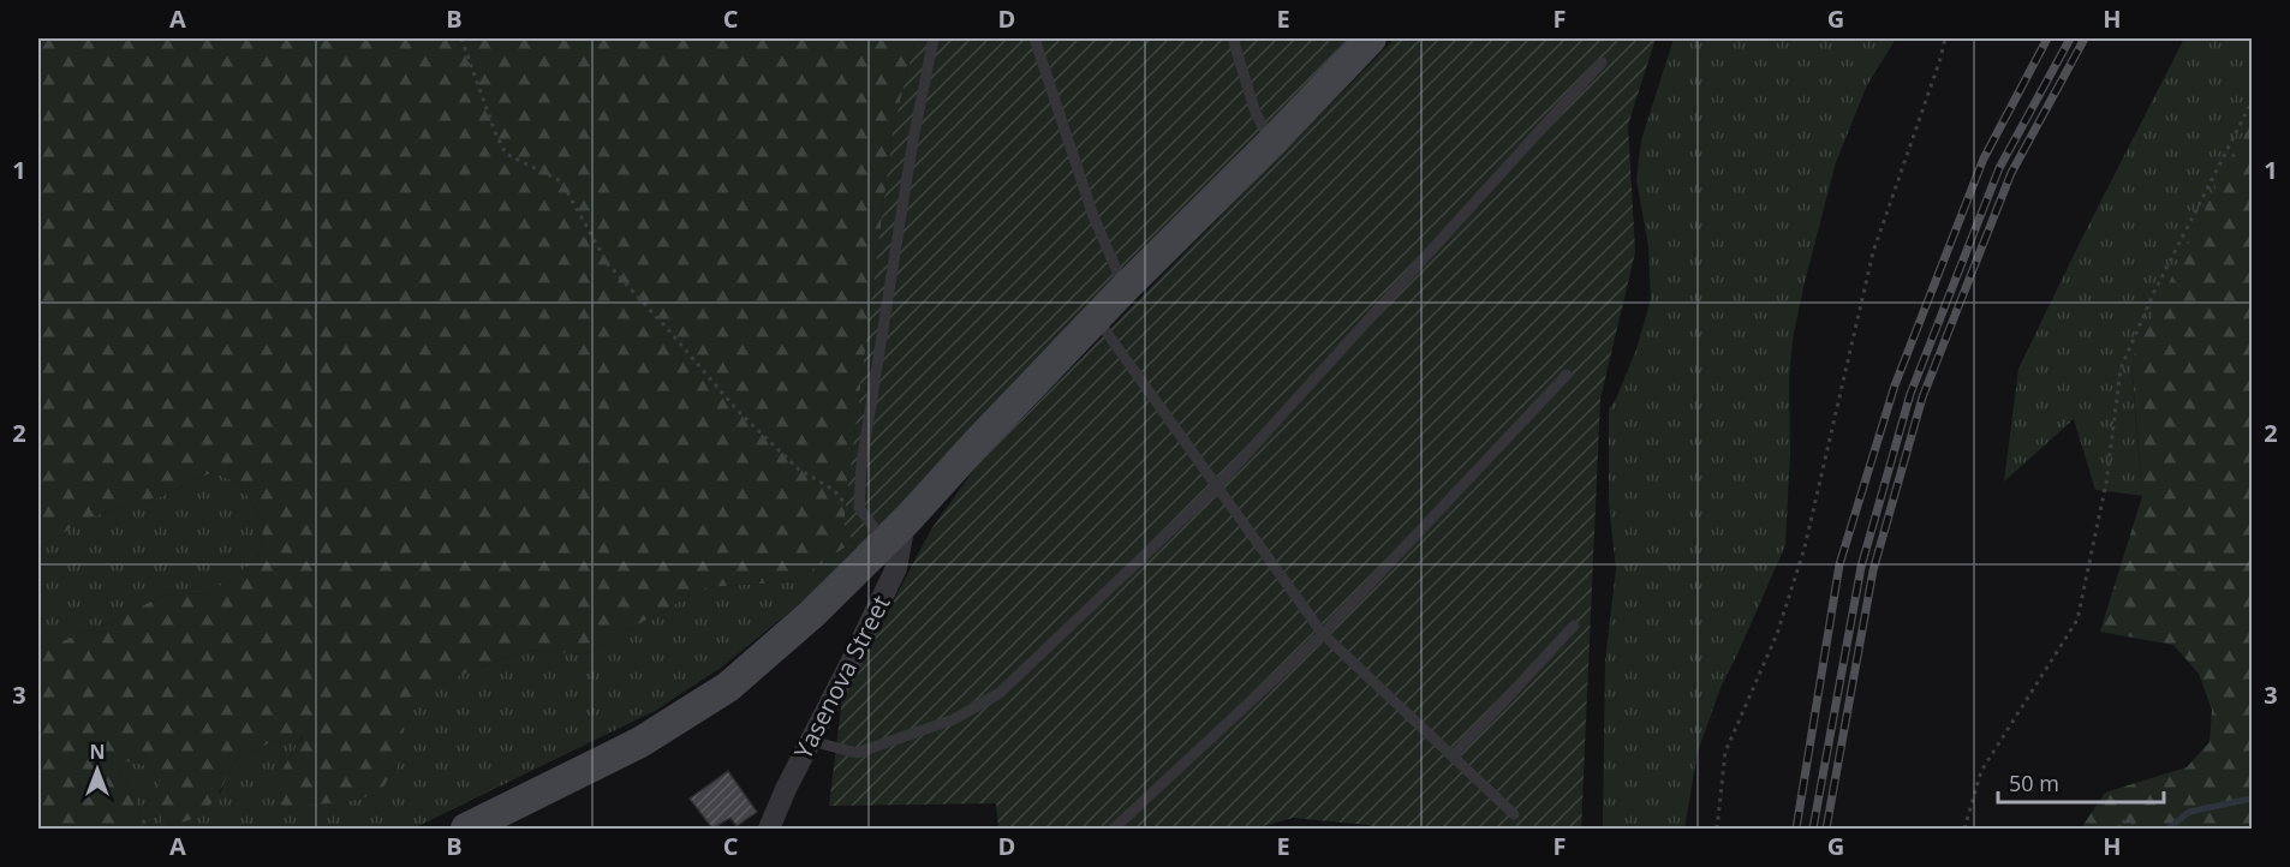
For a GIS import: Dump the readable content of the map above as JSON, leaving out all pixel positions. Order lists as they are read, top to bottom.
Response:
{
  "streets": {
    "street": ["Yasenova Street"]
  },
  "scale_bar": "50 m",
  "north": "top",
  "grid": {
    "columns": [
      "A",
      "B",
      "C",
      "D",
      "E",
      "F",
      "G",
      "H"
    ],
    "rows": ["1", "2", "3"]
  }
}
